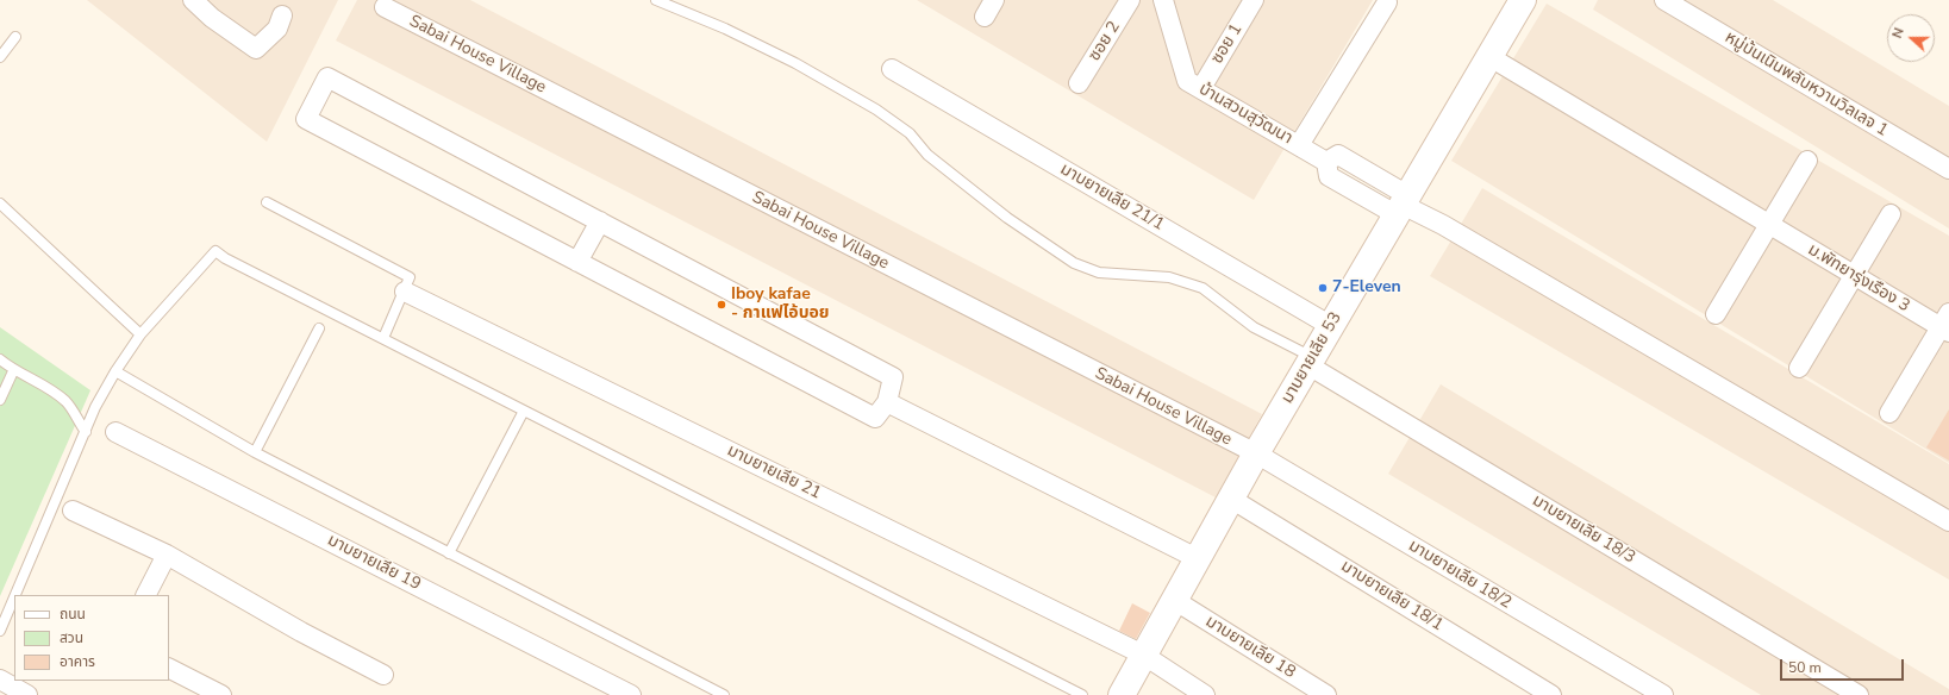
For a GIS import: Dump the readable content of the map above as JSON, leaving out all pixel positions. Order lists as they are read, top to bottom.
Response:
{
  "streets": {
    "street": [
      "ซอย 2",
      "ซอย 1",
      "Sabai House Village",
      "หมู่บ้นเนินพลับหวานวิลเลจ 1",
      "บ้านสวนสุวัฒนา",
      "มาบยายเลีย 21/1",
      "ม.พัทยารุ่งเรือง 3",
      "มาบยายเลีย 53",
      "มาบยายเลีย 21",
      "มาบยายเลีย 18/3",
      "มาบยายเลีย 19",
      "มาบยายเลีย 18/2",
      "มาบยายเลีย 18/1",
      "มาบยายเลีย 18"
    ]
  },
  "crossings": [
    ["ซอย 1", "บ้านสวนสุวัฒนา"],
    ["Sabai House Village", "มาบยายเลีย 53"],
    ["Sabai House Village", "มาบยายเลีย 18/2"],
    ["บ้านสวนสุวัฒนา", "มาบยายเลีย 53"],
    ["มาบยายเลีย 21/1", "มาบยายเลีย 53"],
    ["ม.พัทยารุ่งเรือง 3", "มาบยายเลีย 53"],
    ["มาบยายเลีย 53", "มาบยายเลีย 21"],
    ["มาบยายเลีย 53", "มาบยายเลีย 18/3"],
    ["มาบยายเลีย 53", "มาบยายเลีย 18/2"],
    ["มาบยายเลีย 53", "มาบยายเลีย 18/1"],
    ["มาบยายเลีย 53", "มาบยายเลีย 18"]
  ],
  "places": ["7-Eleven", "Iboy kafae - กาแฟไอ้บอย"],
  "legend": ["ถนน", "สวน", "อาคาร"],
  "scale_bar": "50 m",
  "north": "left"
}
